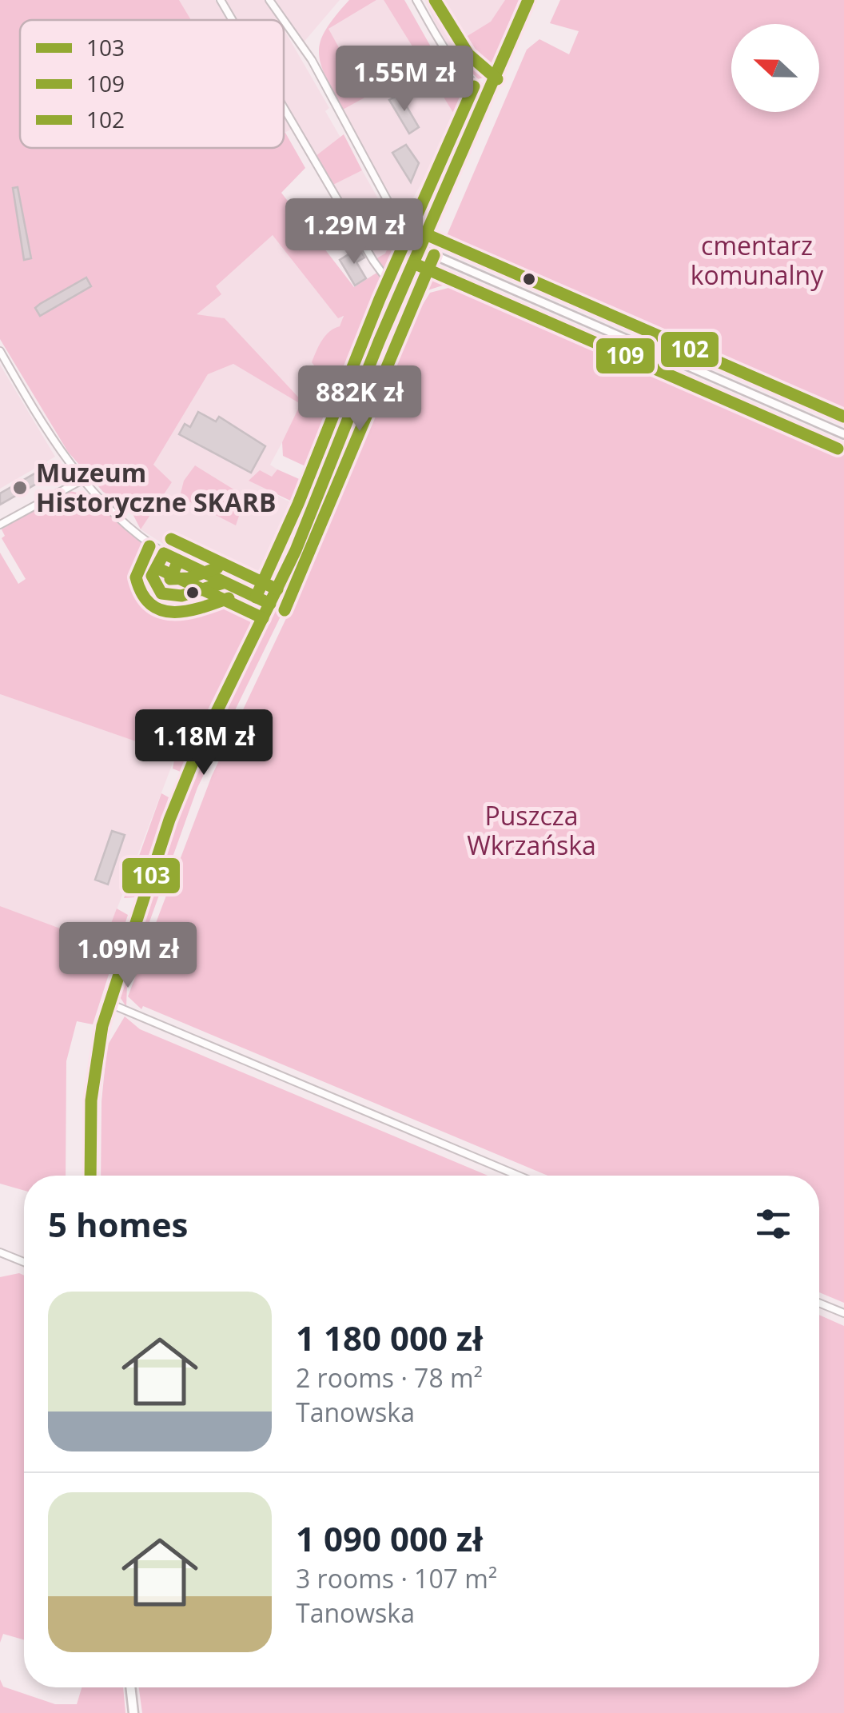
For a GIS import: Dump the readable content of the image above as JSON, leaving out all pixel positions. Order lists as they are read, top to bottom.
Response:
{
  "parks": ["cmentarz komunalny", "Puszcza Wkrzańska"],
  "places": ["Muzeum Historyczne SKARB"],
  "lines": ["transit line 103", "transit line 102", "transit line 109"],
  "legend": ["103", "109", "102"],
  "north": "left",
  "page": {
    "price": [
      "1.55M zł",
      "1.29M zł",
      "882K zł",
      "1.18M zł",
      "1.09M zł"
    ],
    "heading": "5 homes",
    "list": [
      {
        "name": "1 180 000 zł",
        "note": "2 rooms · 78 m² · Tanowska"
      },
      {
        "name": "1 090 000 zł",
        "note": "3 rooms · 107 m² · Tanowska"
      }
    ]
  }
}
